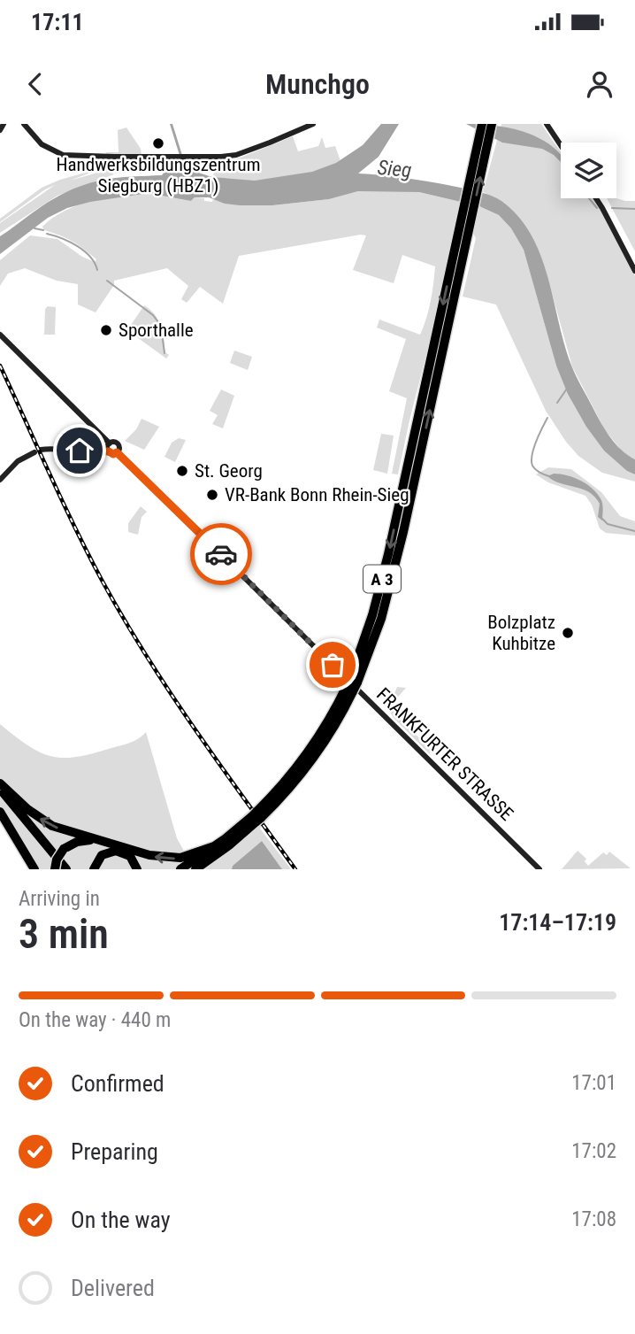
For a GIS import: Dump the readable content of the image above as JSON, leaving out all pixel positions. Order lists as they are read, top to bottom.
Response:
{
  "streets": {
    "highway": ["A 3"],
    "main road": ["FRANKFURTER STRASSE"]
  },
  "water": ["Sieg"],
  "places": [
    "Handwerksbildungszentrum Siegburg (HBZ1)",
    "Sporthalle",
    "St. Georg",
    "VR-Bank Bonn Rhein-Sieg",
    "Bolzplatz Kuhbitze"
  ],
  "page": {
    "status": "17:11",
    "header": "Munchgo",
    "heading": ["3 min", "Arriving in", "17:14–17:19"],
    "bar": "On the way · 440 m",
    "list": [
      ["Confirmed", "17:01"],
      ["Preparing", "17:02"],
      ["On the way", "17:08"],
      "Delivered"
    ]
  }
}
